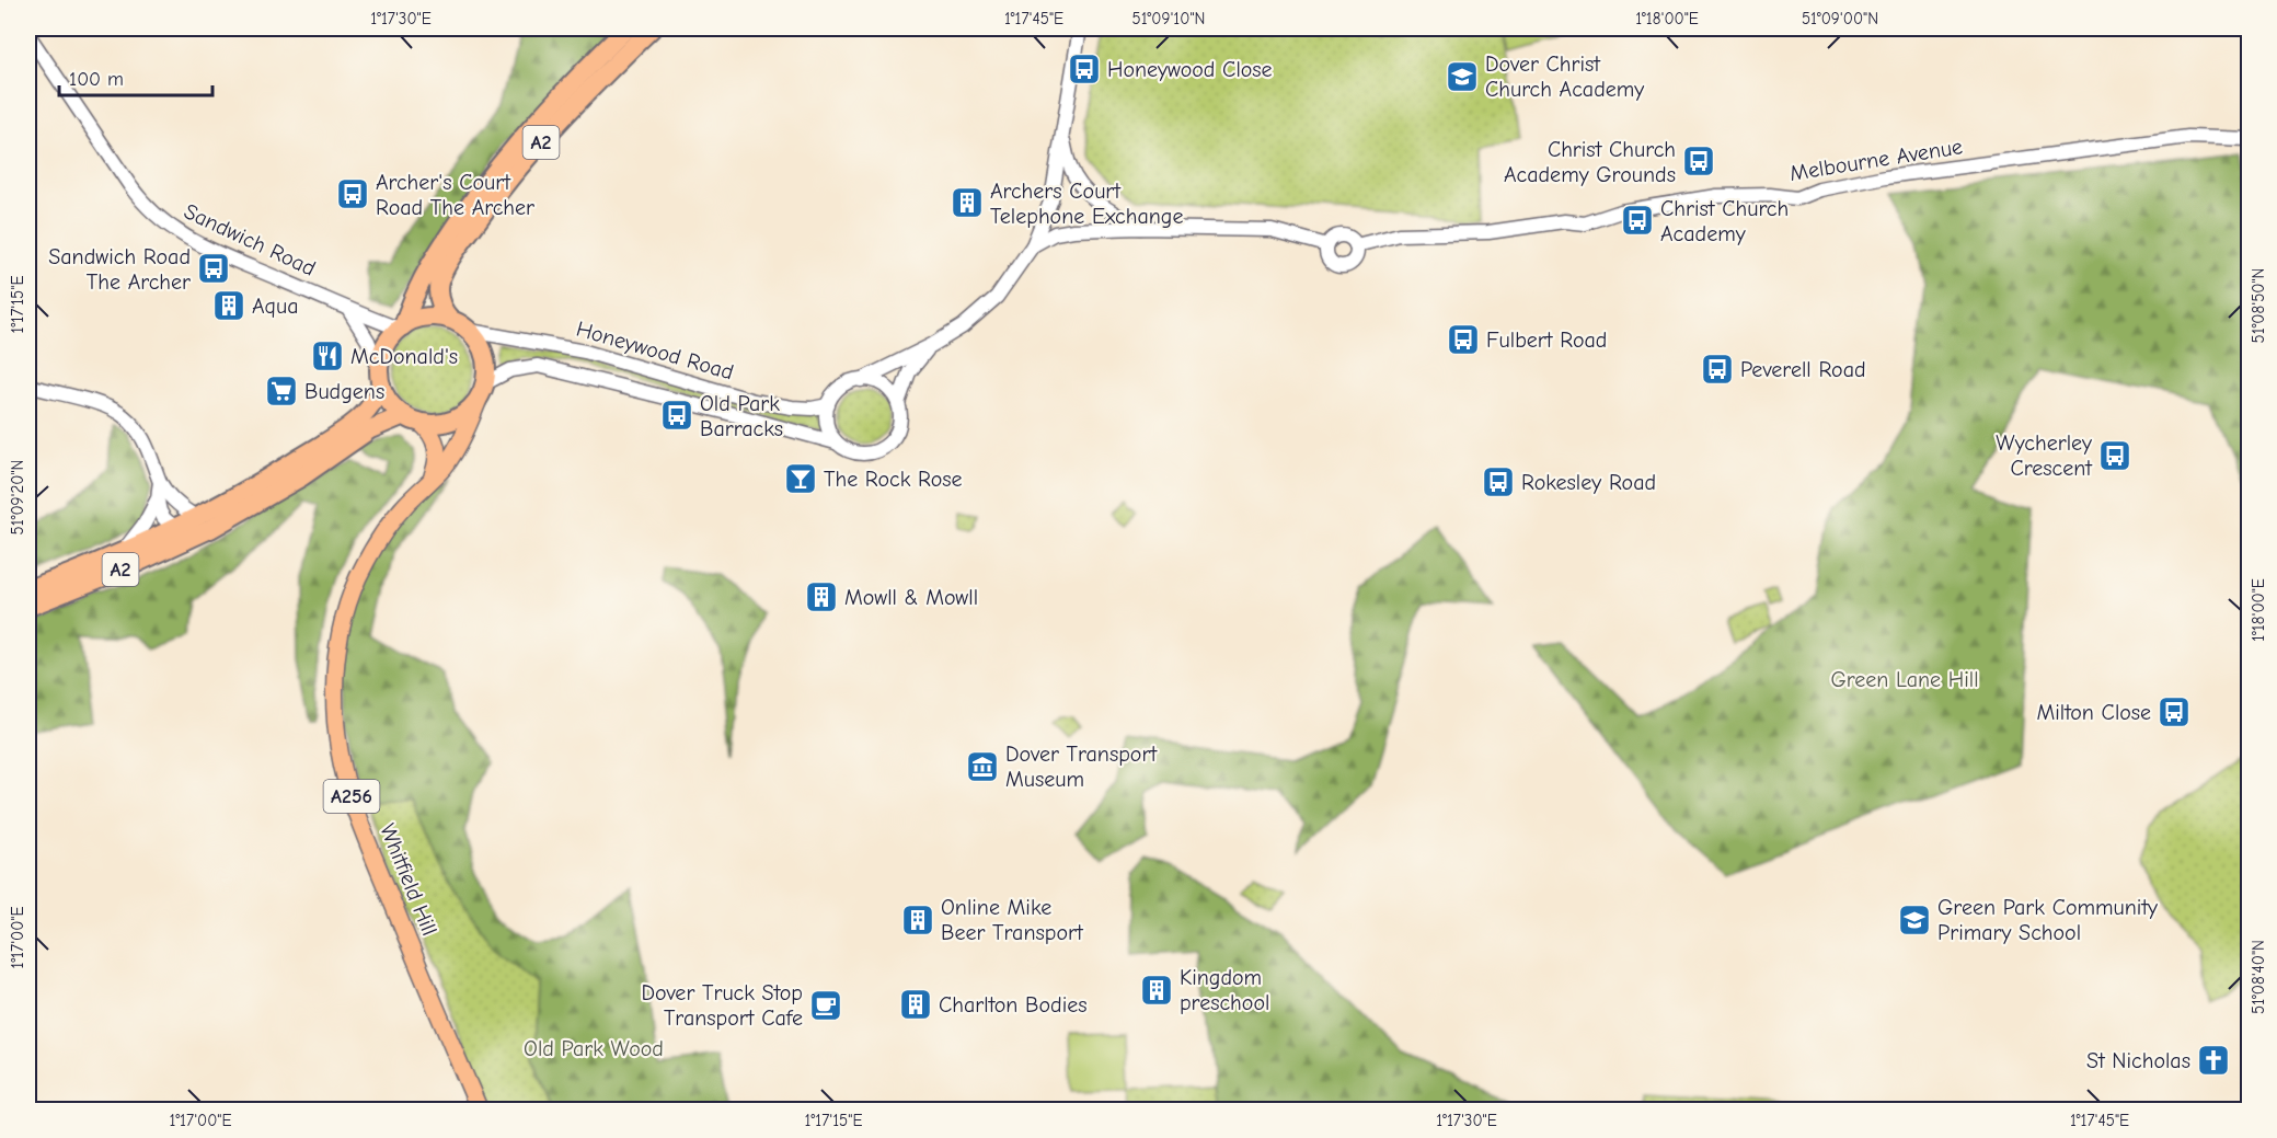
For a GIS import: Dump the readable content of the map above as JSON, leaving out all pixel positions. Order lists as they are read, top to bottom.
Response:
{
  "streets": {
    "highway": ["A2"],
    "main road": ["A256", "Whitfield Hill"],
    "street": ["Melbourne Avenue", "Sandwich Road", "Honeywood Road"]
  },
  "crossings": [
    ["A2", "Sandwich Road"],
    ["A2", "Honeywood Road"],
    ["A2", "Whitfield Hill"],
    ["Sandwich Road", "Honeywood Road"],
    ["Sandwich Road", "Whitfield Hill"],
    ["Honeywood Road", "Whitfield Hill"]
  ],
  "parks": ["Green Lane Hill", "Old Park Wood"],
  "places": {
    "bus stop": [
      "Honeywood Close",
      "Christ Church Academy Grounds",
      "Archer's Court Road The Archer",
      "Christ Church Academy",
      "Sandwich Road The Archer",
      "Fulbert Road",
      "Peverell Road",
      "Old Park Barracks",
      "Wycherley Crescent",
      "Rokesley Road",
      "Milton Close"
    ],
    "school or university": ["Dover Christ Church Academy", "Green Park Community Primary School"],
    "building": [
      "Archers Court Telephone Exchange",
      "Aqua",
      "Mowll & Mowll",
      "Online Mike Beer Transport",
      "Kingdom preschool",
      "Charlton Bodies"
    ],
    "restaurant": ["McDonald's"],
    "supermarket": ["Budgens"],
    "bar": ["The Rock Rose"],
    "museum": ["Dover Transport Museum"],
    "cafe": ["Dover Truck Stop Transport Cafe"],
    "church": ["St Nicholas"]
  },
  "scale_bar": "100 m",
  "coordinates": [
    "1°17'30\"E",
    "1°17'45\"E",
    "51°09'10\"N",
    "1°18'00\"E",
    "51°09'00\"N",
    "1°17'15\"E",
    "51°08'50\"N",
    "51°09'20\"N",
    "1°17'00\"E",
    "51°08'40\"N"
  ]
}
